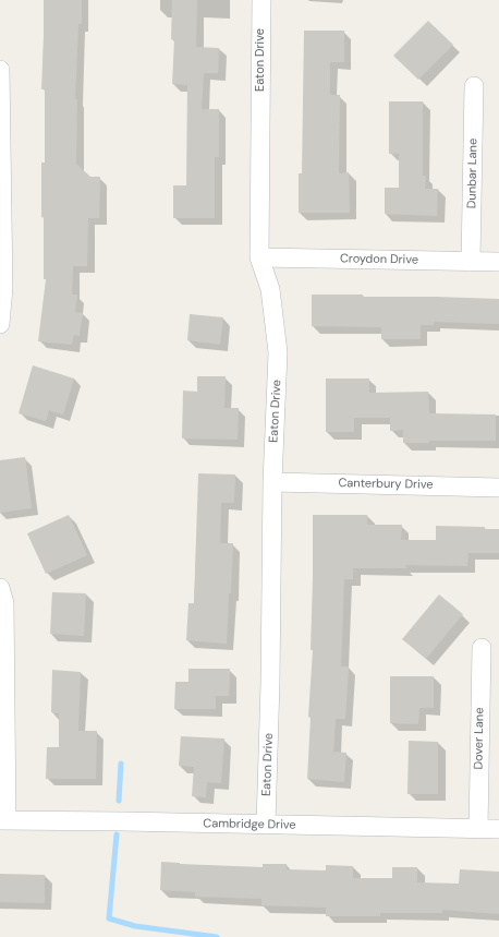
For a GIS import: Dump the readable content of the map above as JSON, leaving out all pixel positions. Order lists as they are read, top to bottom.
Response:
{
  "streets": {
    "street": [
      "Eaton Drive",
      "Dunbar Lane",
      "Croydon Drive",
      "Canterbury Drive",
      "Dover Lane",
      "Cambridge Drive"
    ]
  },
  "crossings": [
    ["Eaton Drive", "Croydon Drive"],
    ["Eaton Drive", "Canterbury Drive"],
    ["Eaton Drive", "Cambridge Drive"],
    ["Dunbar Lane", "Croydon Drive"],
    ["Dover Lane", "Cambridge Drive"]
  ]
}
